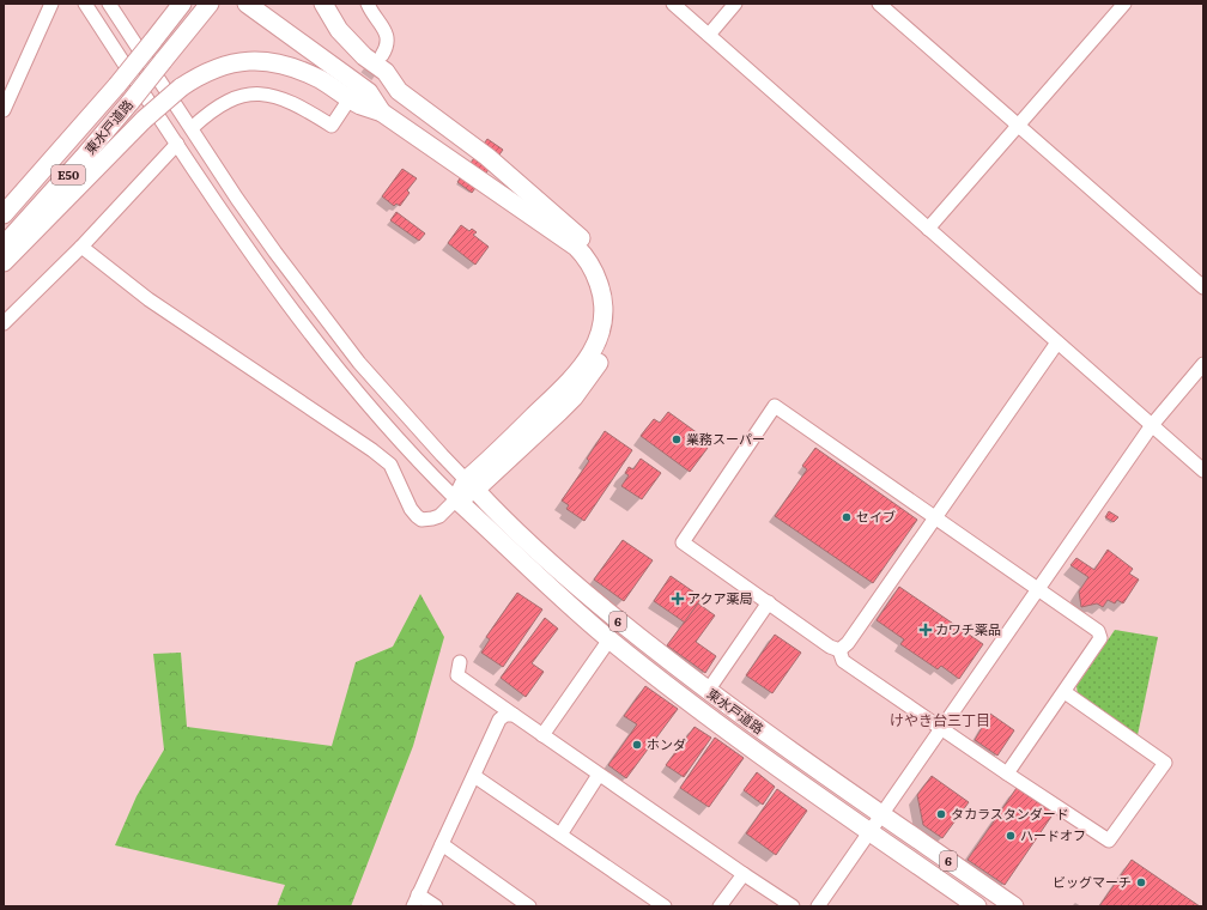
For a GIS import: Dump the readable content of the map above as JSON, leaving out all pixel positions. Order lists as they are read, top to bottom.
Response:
{
  "streets": {
    "highway": ["東水戸道路", "E50", "6"]
  },
  "districts": ["けやき台三丁目"],
  "places": {
    "other": [
      "業務スーパー",
      "セイブ",
      "ホンダ",
      "タカラスタンダード",
      "ハードオフ",
      "ビッグマーチ"
    ],
    "health": ["アクア薬局", "カワチ薬品"]
  }
}
